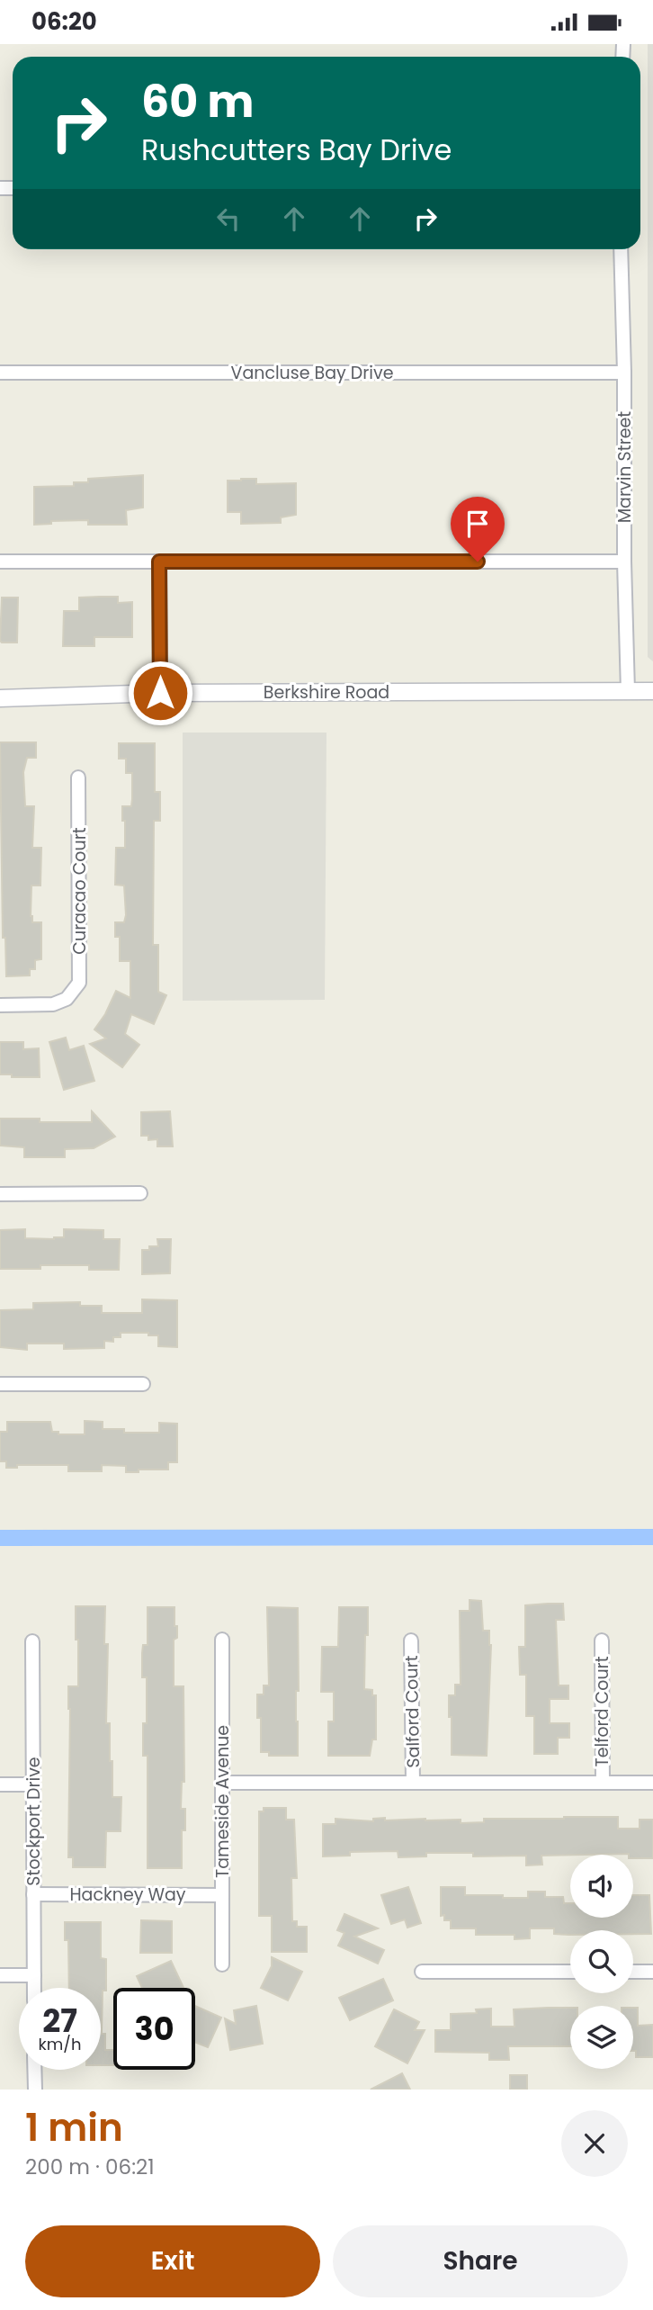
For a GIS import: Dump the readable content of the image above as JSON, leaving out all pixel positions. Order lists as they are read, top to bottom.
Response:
{
  "streets": {
    "street": [
      "Vancluse Bay Drive",
      "Marvin Street",
      "Berkshire Road",
      "Curacao Court",
      "Salford Court",
      "Telford Court",
      "Tameside Avenue",
      "Stockport Drive",
      "Hackney Way"
    ]
  },
  "crossings": [
    ["Vancluse Bay Drive", "Marvin Street"],
    ["Marvin Street", "Berkshire Road"],
    ["Tameside Avenue", "Hackney Way"],
    ["Stockport Drive", "Hackney Way"]
  ],
  "page": {
    "status": "06:20",
    "turn": ["60 m", "Rushcutters Bay Drive"],
    "speed": "27 km/h",
    "limit": "30",
    "heading": ["1 min", "200 m · 06:21"],
    "buttons": ["Exit", "Share"]
  }
}
